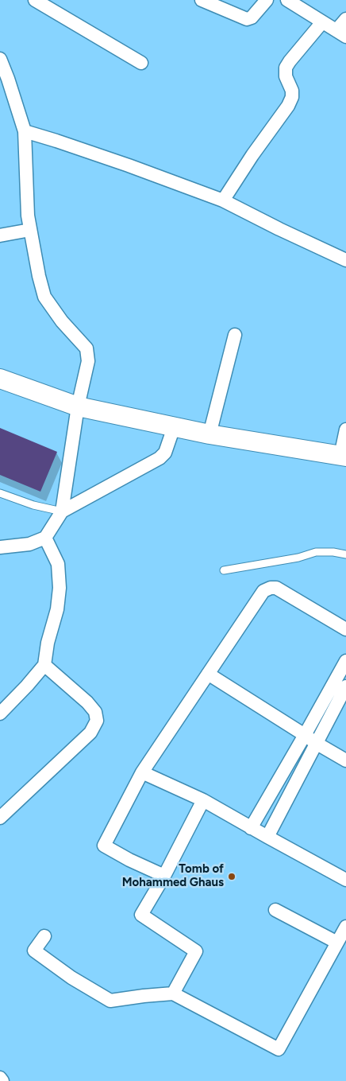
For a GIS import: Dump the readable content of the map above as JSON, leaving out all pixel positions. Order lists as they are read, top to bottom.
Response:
{
  "places": ["Tomb of Mohammed Ghaus"]
}
